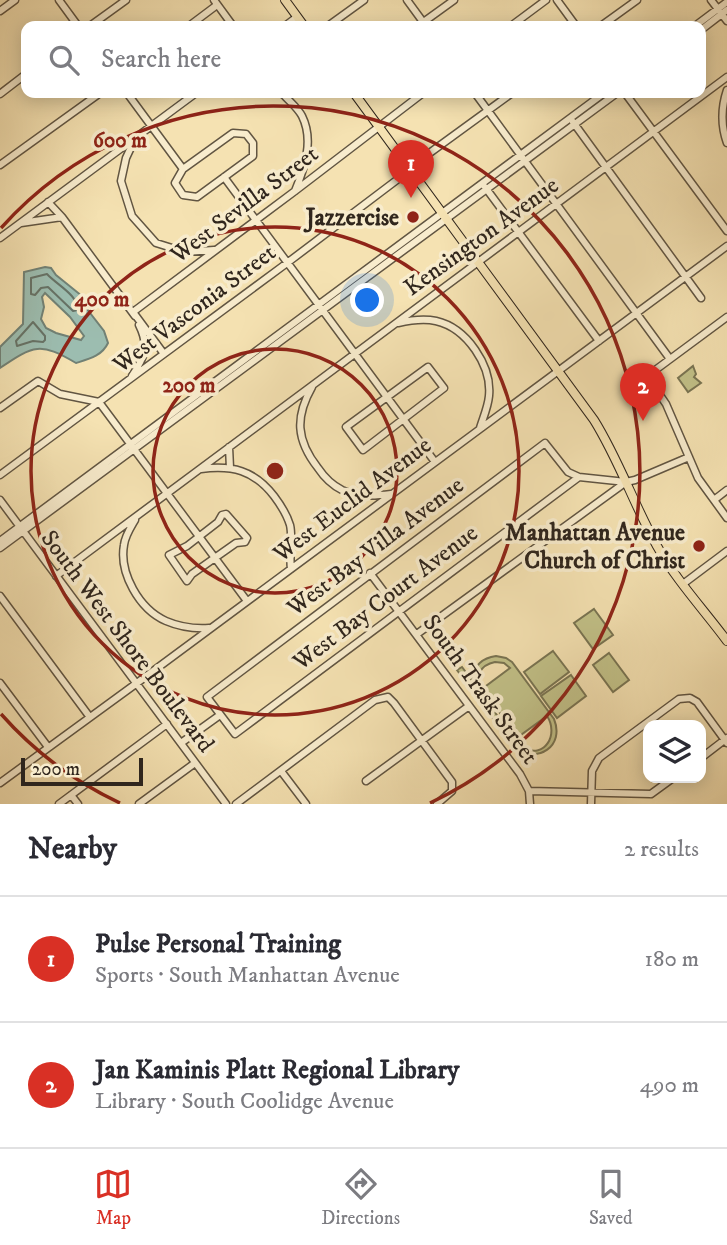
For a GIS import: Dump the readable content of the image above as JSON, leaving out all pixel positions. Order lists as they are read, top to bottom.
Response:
{
  "streets": {
    "street": [
      "West Sevilla Street",
      "Kensington Avenue",
      "West Vasconia Street",
      "West Euclid Avenue",
      "West Bay Villa Avenue",
      "West Bay Court Avenue",
      "South West Shore Boulevard",
      "South Trask Street"
    ]
  },
  "crossings": [
    ["Kensington Avenue", "South West Shore Boulevard"],
    ["West Euclid Avenue", "South West Shore Boulevard"],
    ["West Bay Villa Avenue", "West Bay Court Avenue"],
    ["West Bay Villa Avenue", "South Trask Street"],
    ["West Bay Court Avenue", "South Trask Street"]
  ],
  "places": ["Jazzercise", "Manhattan Avenue Church of Christ"],
  "scale_bar": "200 m",
  "page": {
    "search": "Search here",
    "pins": ["1", "2"],
    "scale": "200 m",
    "heading": ["Nearby", "2 results"],
    "list": [
      {
        "mark": "1",
        "name": "Pulse Personal Training",
        "note": "Sports · South Manhattan Avenue",
        "value": "180 m"
      },
      {
        "mark": "2",
        "name": "Jan Kaminis Platt Regional Library",
        "note": "Library · South Coolidge Avenue",
        "value": "490 m"
      }
    ],
    "nav": ["Map", "Directions", "Saved"]
  },
  "rings": ["600 m", "400 m", "200 m"]
}
